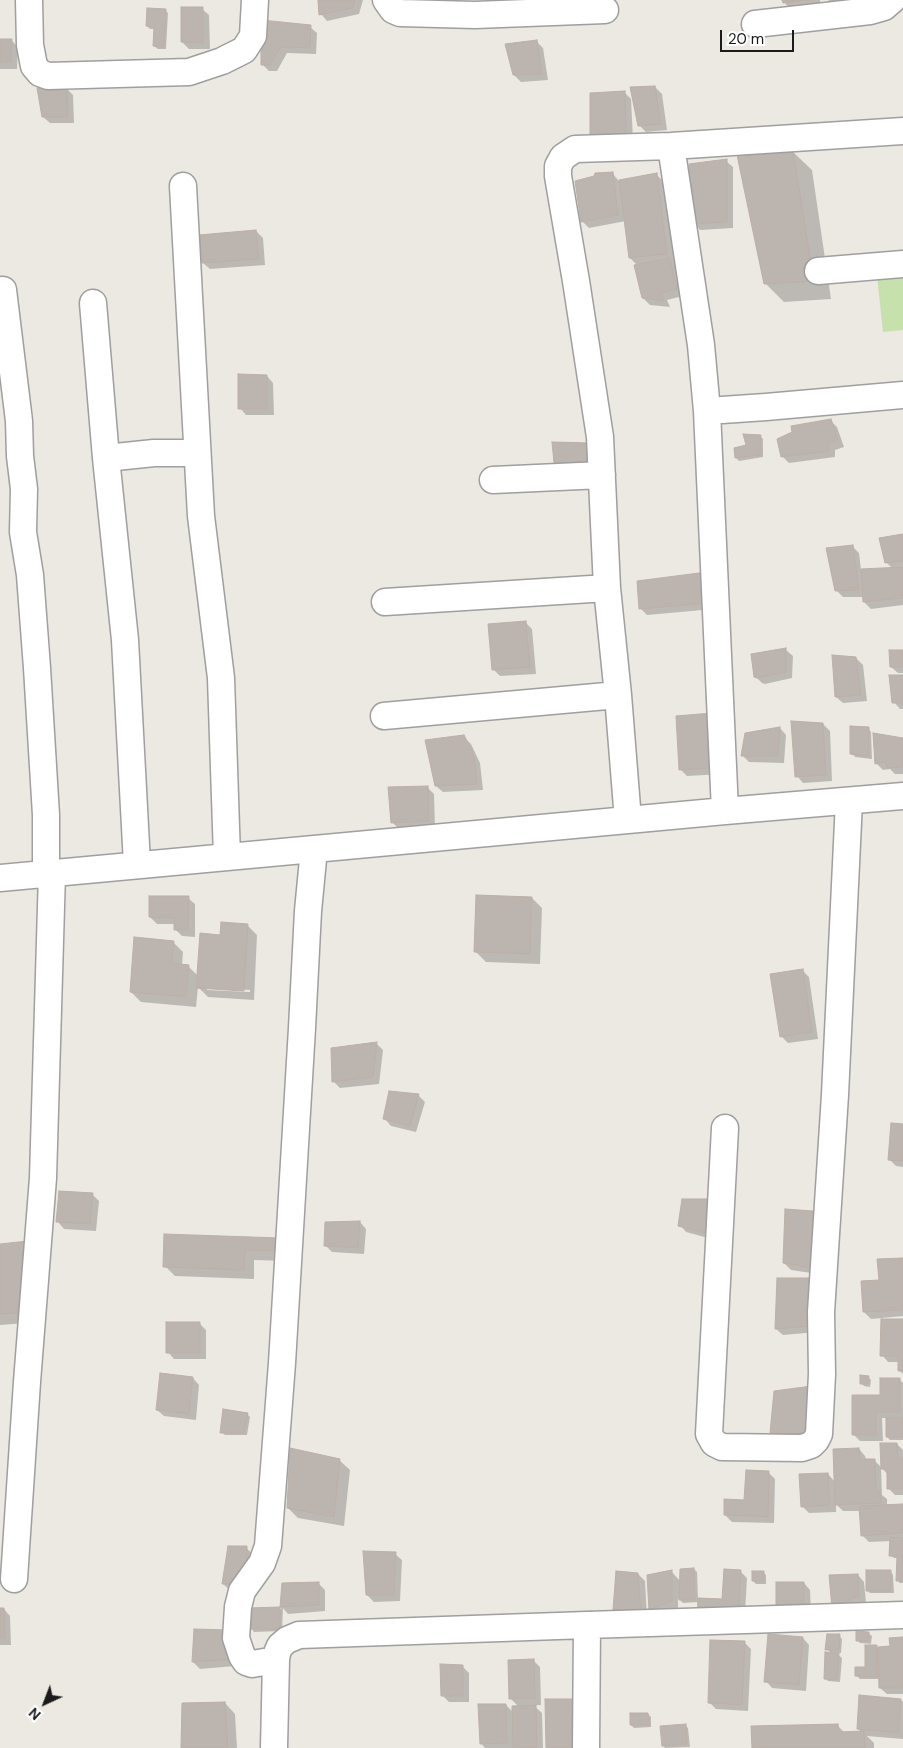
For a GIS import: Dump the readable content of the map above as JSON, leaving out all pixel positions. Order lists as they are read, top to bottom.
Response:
{
  "scale_bar": "20 m",
  "north": "bottom left"
}
